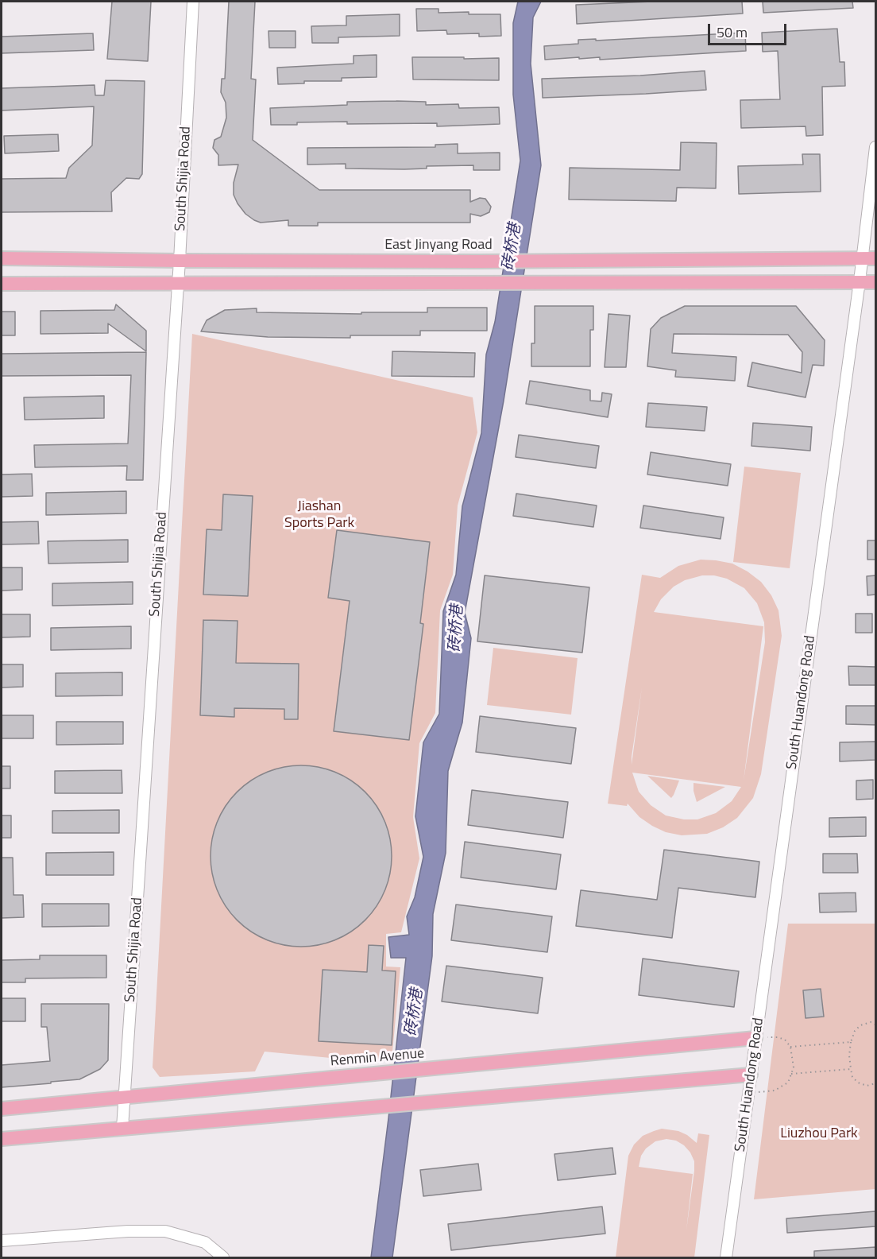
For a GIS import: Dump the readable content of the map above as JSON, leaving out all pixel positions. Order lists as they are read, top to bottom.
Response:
{
  "streets": {
    "main road": ["East Jinyang Road", "Renmin Avenue"],
    "street": ["South Shijia Road", "South Huandong Road"]
  },
  "crossings": [
    ["South Shijia Road", "East Jinyang Road"],
    ["South Shijia Road", "Renmin Avenue"],
    ["East Jinyang Road", "South Huandong Road"],
    ["South Huandong Road", "Renmin Avenue"]
  ],
  "water": ["砖桥港"],
  "parks": ["Jiashan Sports Park", "Liuzhou Park"],
  "scale_bar": "50 m"
}
